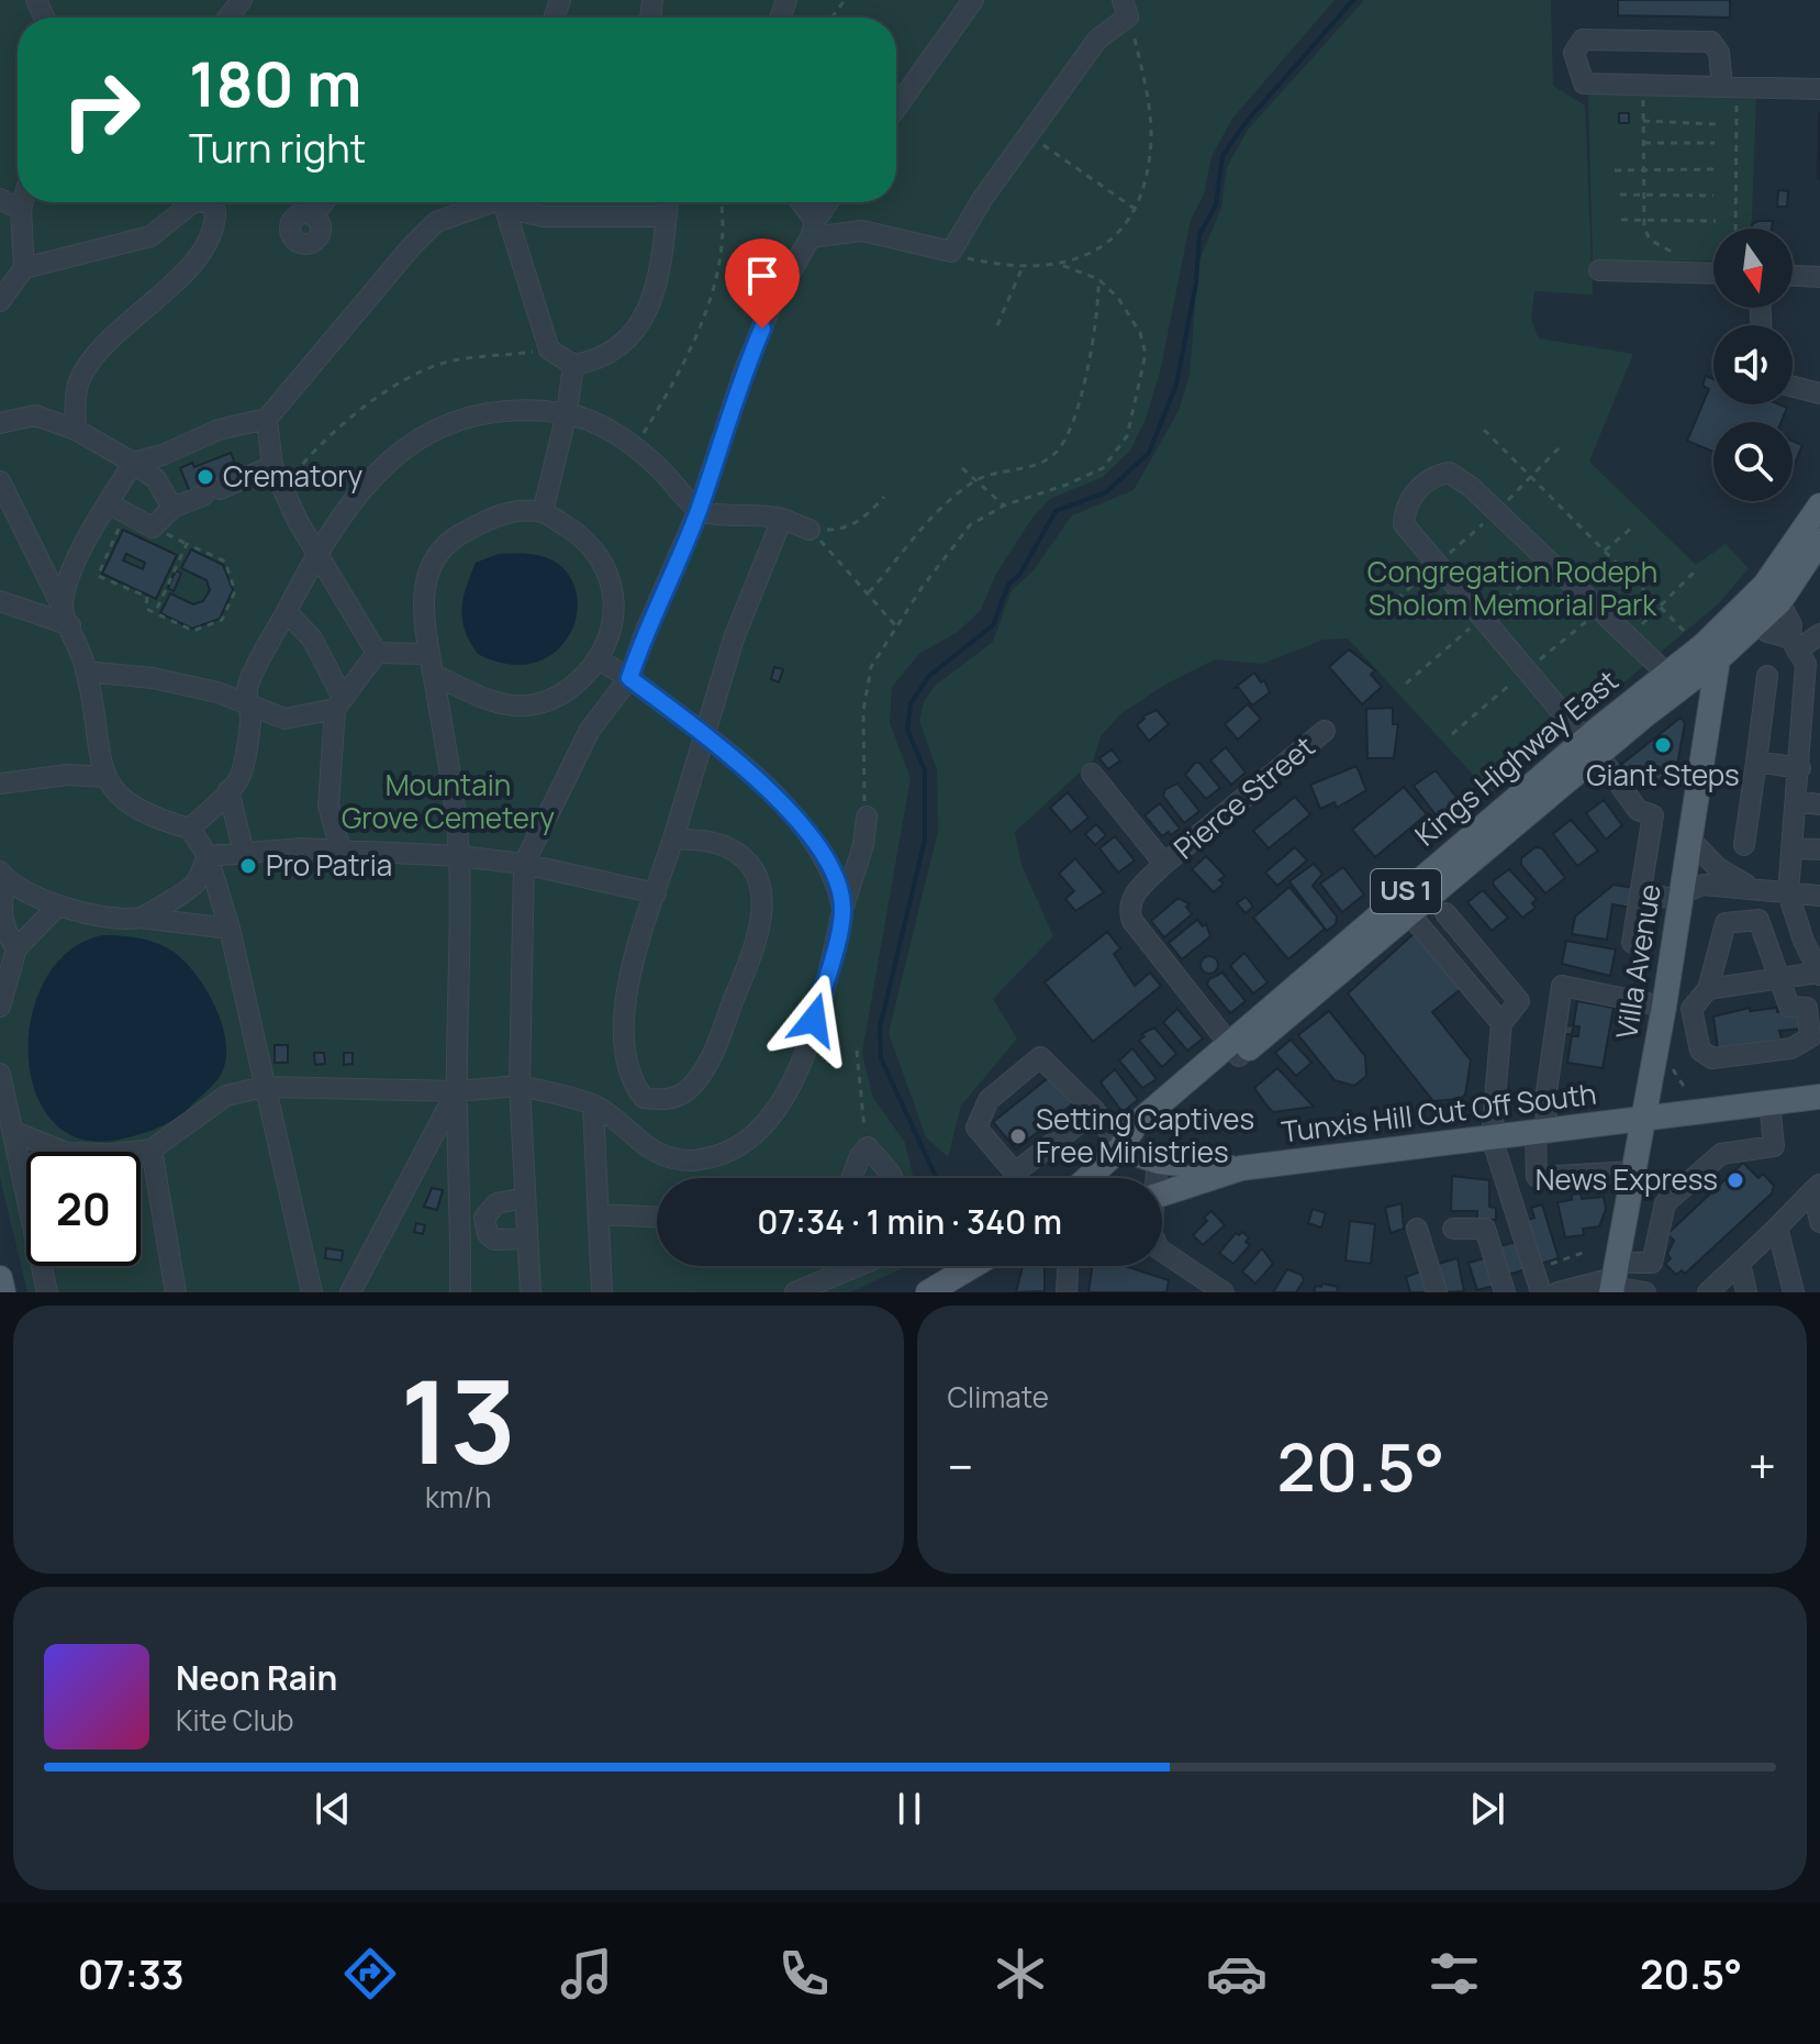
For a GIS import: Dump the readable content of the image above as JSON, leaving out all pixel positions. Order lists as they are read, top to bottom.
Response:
{
  "streets": {
    "main road": [
      "Kings Highway East",
      "US 1",
      "Villa Avenue",
      "Tunxis Hill Cut Off South"
    ],
    "street": ["Pierce Street"]
  },
  "crossings": [
    ["Kings Highway East", "Pierce Street"],
    ["Kings Highway East", "Villa Avenue"],
    ["Kings Highway East", "Tunxis Hill Cut Off South"],
    ["Villa Avenue", "Tunxis Hill Cut Off South"]
  ],
  "parks": ["Congregation Rodeph Sholom Memorial Park", "Mountain Grove Cemetery"],
  "places": [
    "Crematory",
    "Giant Steps",
    "Pro Patria",
    "Setting Captives Free Ministries",
    "News Express"
  ],
  "north": "bottom",
  "page": {
    "turn": ["180 m", "Turn right"],
    "limit": "20",
    "trip": "07:34 · 1 min · 340 m",
    "tile": [
      ["13", "km/h"],
      "Climate"
    ],
    "heat": ["−", "20.5°", "+"],
    "song": ["Neon Rain", "Kite Club"],
    "tabs": ["07:33", "20.5°"]
  }
}
